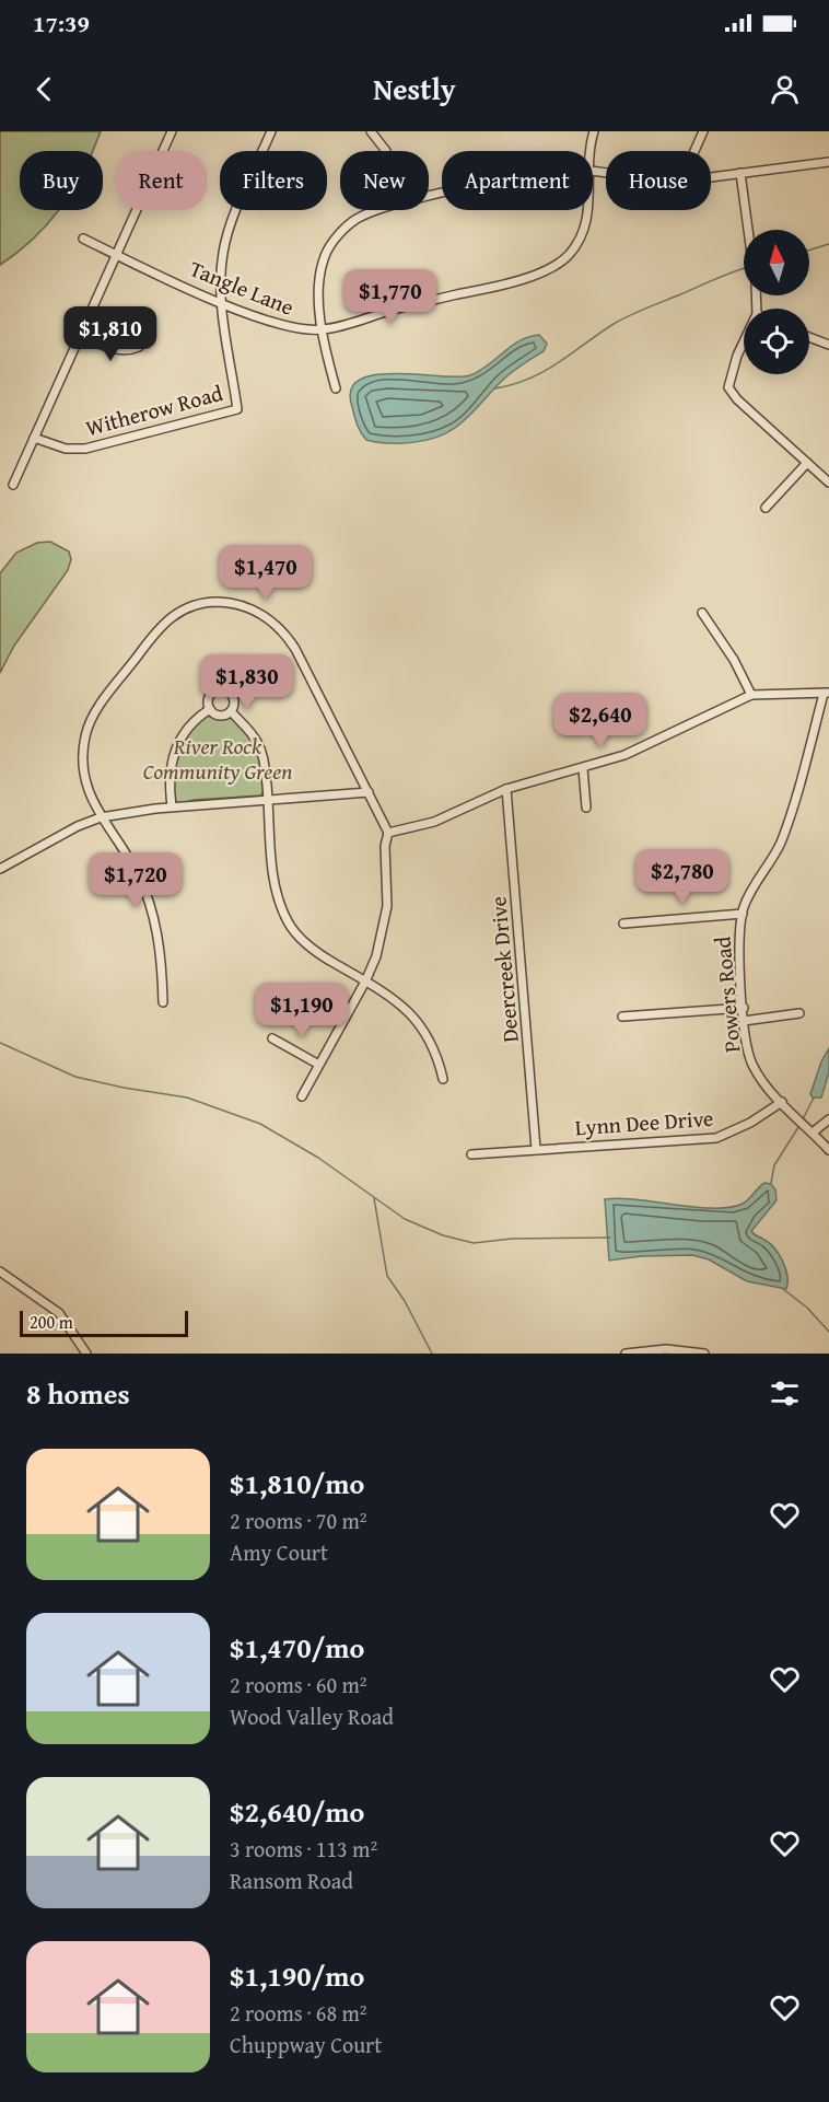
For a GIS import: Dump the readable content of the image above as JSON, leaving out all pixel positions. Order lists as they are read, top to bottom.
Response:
{
  "streets": {
    "street": [
      "Tangle Lane",
      "Witherow Road",
      "Deercreek Drive",
      "Powers Road",
      "Lynn Dee Drive"
    ]
  },
  "crossings": [
    ["Tangle Lane", "Witherow Road"],
    ["Deercreek Drive", "Lynn Dee Drive"],
    ["Powers Road", "Lynn Dee Drive"]
  ],
  "parks": ["River Rock Community Green"],
  "scale_bar": "200 m",
  "north": "top",
  "page": {
    "status": "17:39",
    "header": "Nestly",
    "chip": [
      "Buy",
      "Rent",
      "Filters",
      "New",
      "Apartment",
      "House"
    ],
    "price": [
      "$1,770",
      "$1,810",
      "$1,470",
      "$1,830",
      "$2,640",
      "$2,780",
      "$1,720",
      "$1,190"
    ],
    "scale": "200 m",
    "heading": "8 homes",
    "list": [
      {
        "name": "$1,810/mo",
        "note": "2 rooms · 70 m² · Amy Court"
      },
      {
        "name": "$1,470/mo",
        "note": "2 rooms · 60 m² · Wood Valley Road"
      },
      {
        "name": "$2,640/mo",
        "note": "3 rooms · 113 m² · Ransom Road"
      },
      {
        "name": "$1,190/mo",
        "note": "2 rooms · 68 m² · Chuppway Court"
      }
    ]
  }
}
